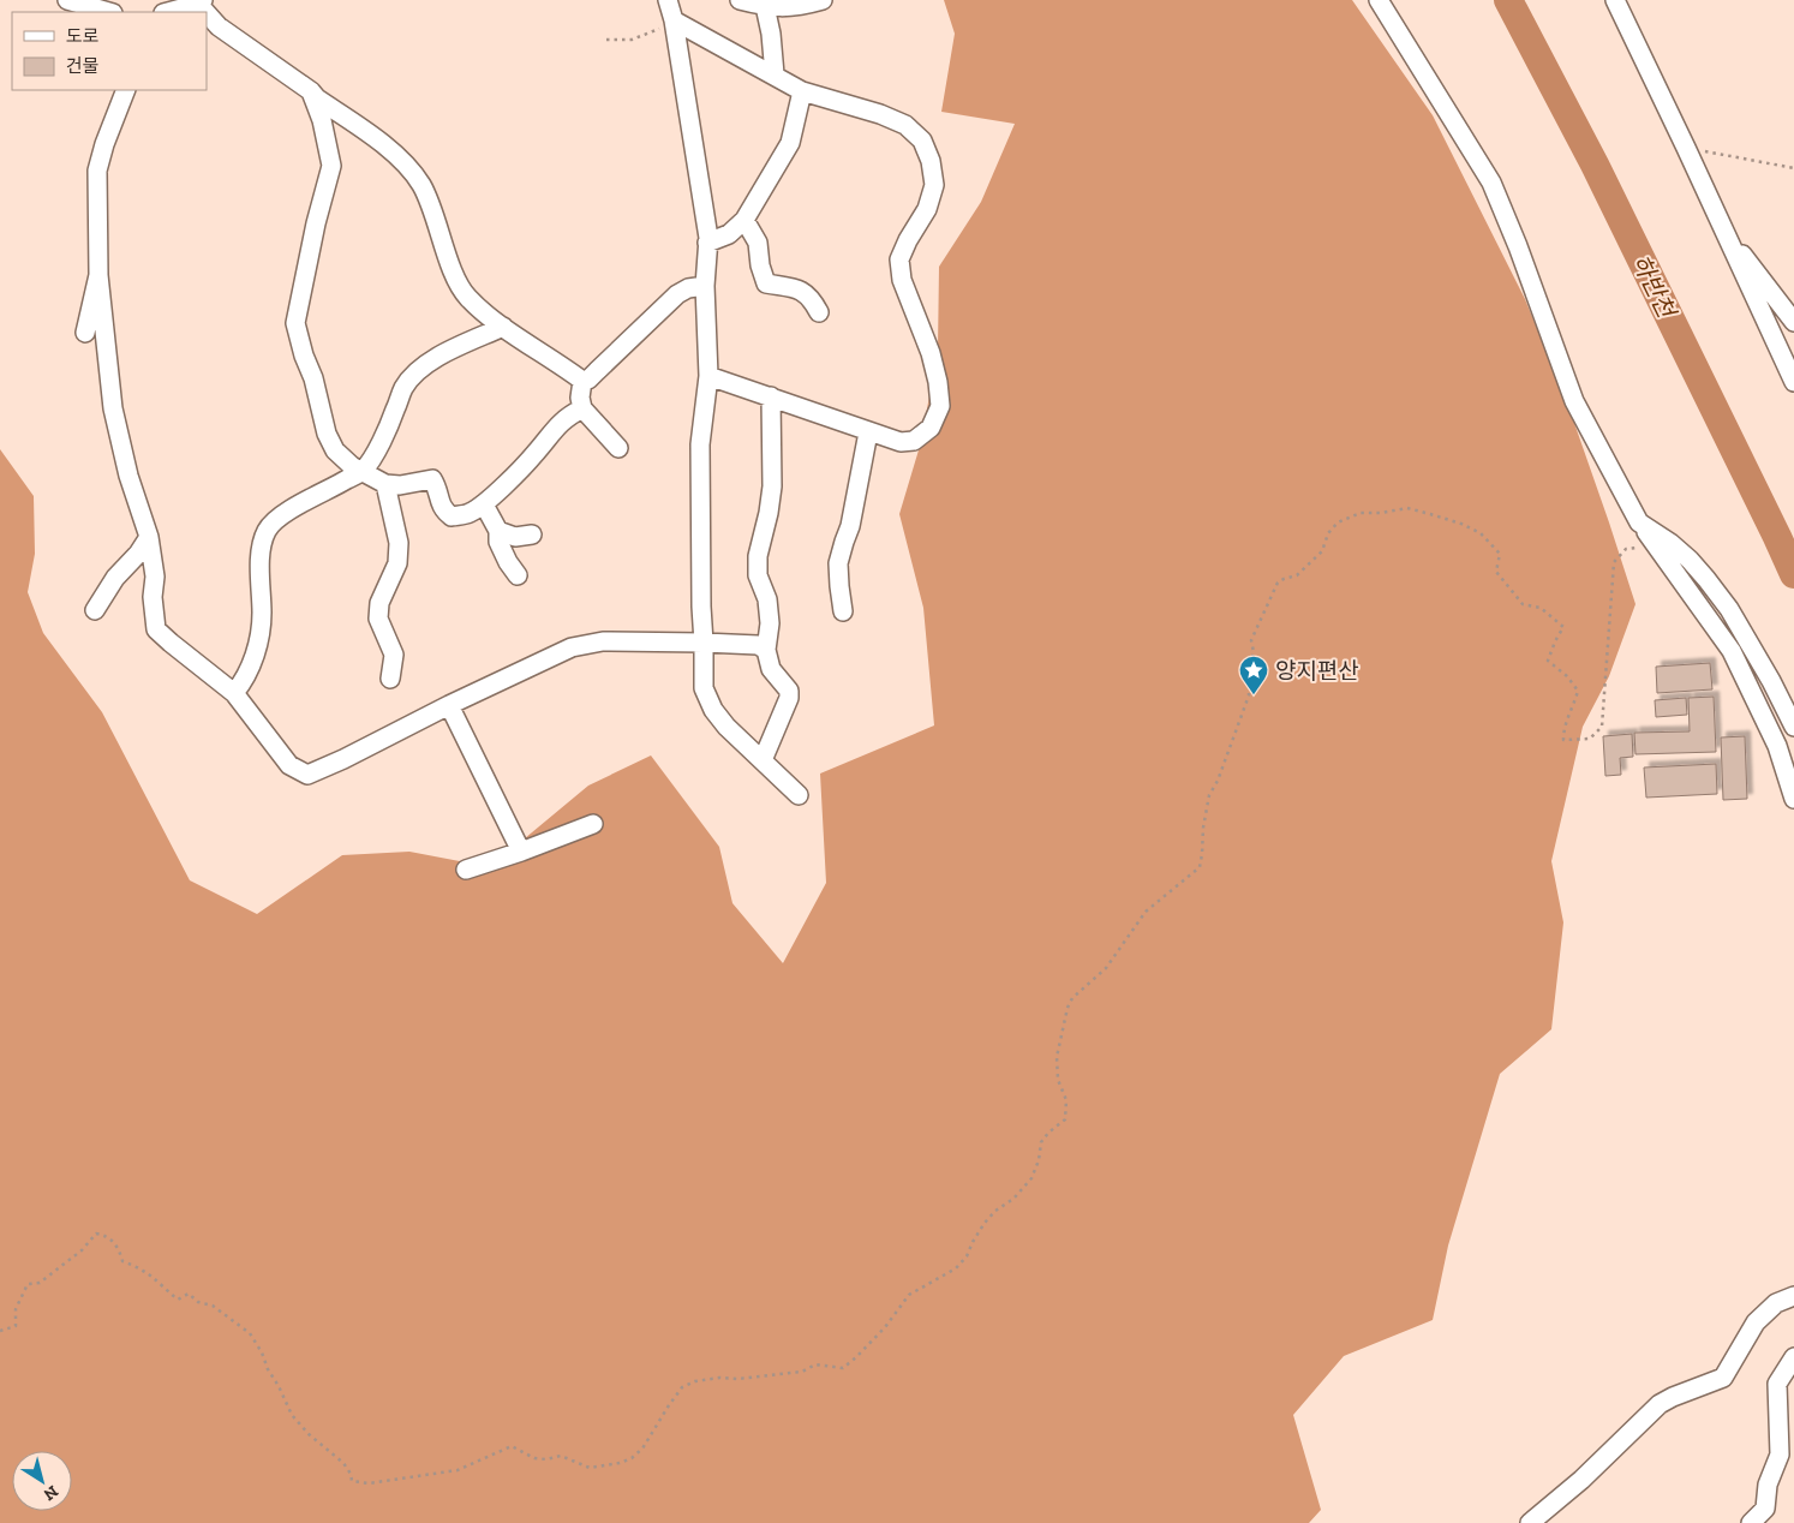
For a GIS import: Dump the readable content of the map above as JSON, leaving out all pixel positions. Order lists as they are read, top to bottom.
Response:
{
  "water": ["하반천"],
  "places": {
    "place": ["양지편산"]
  },
  "legend": ["도로", "건물"],
  "north": "bottom right"
}
